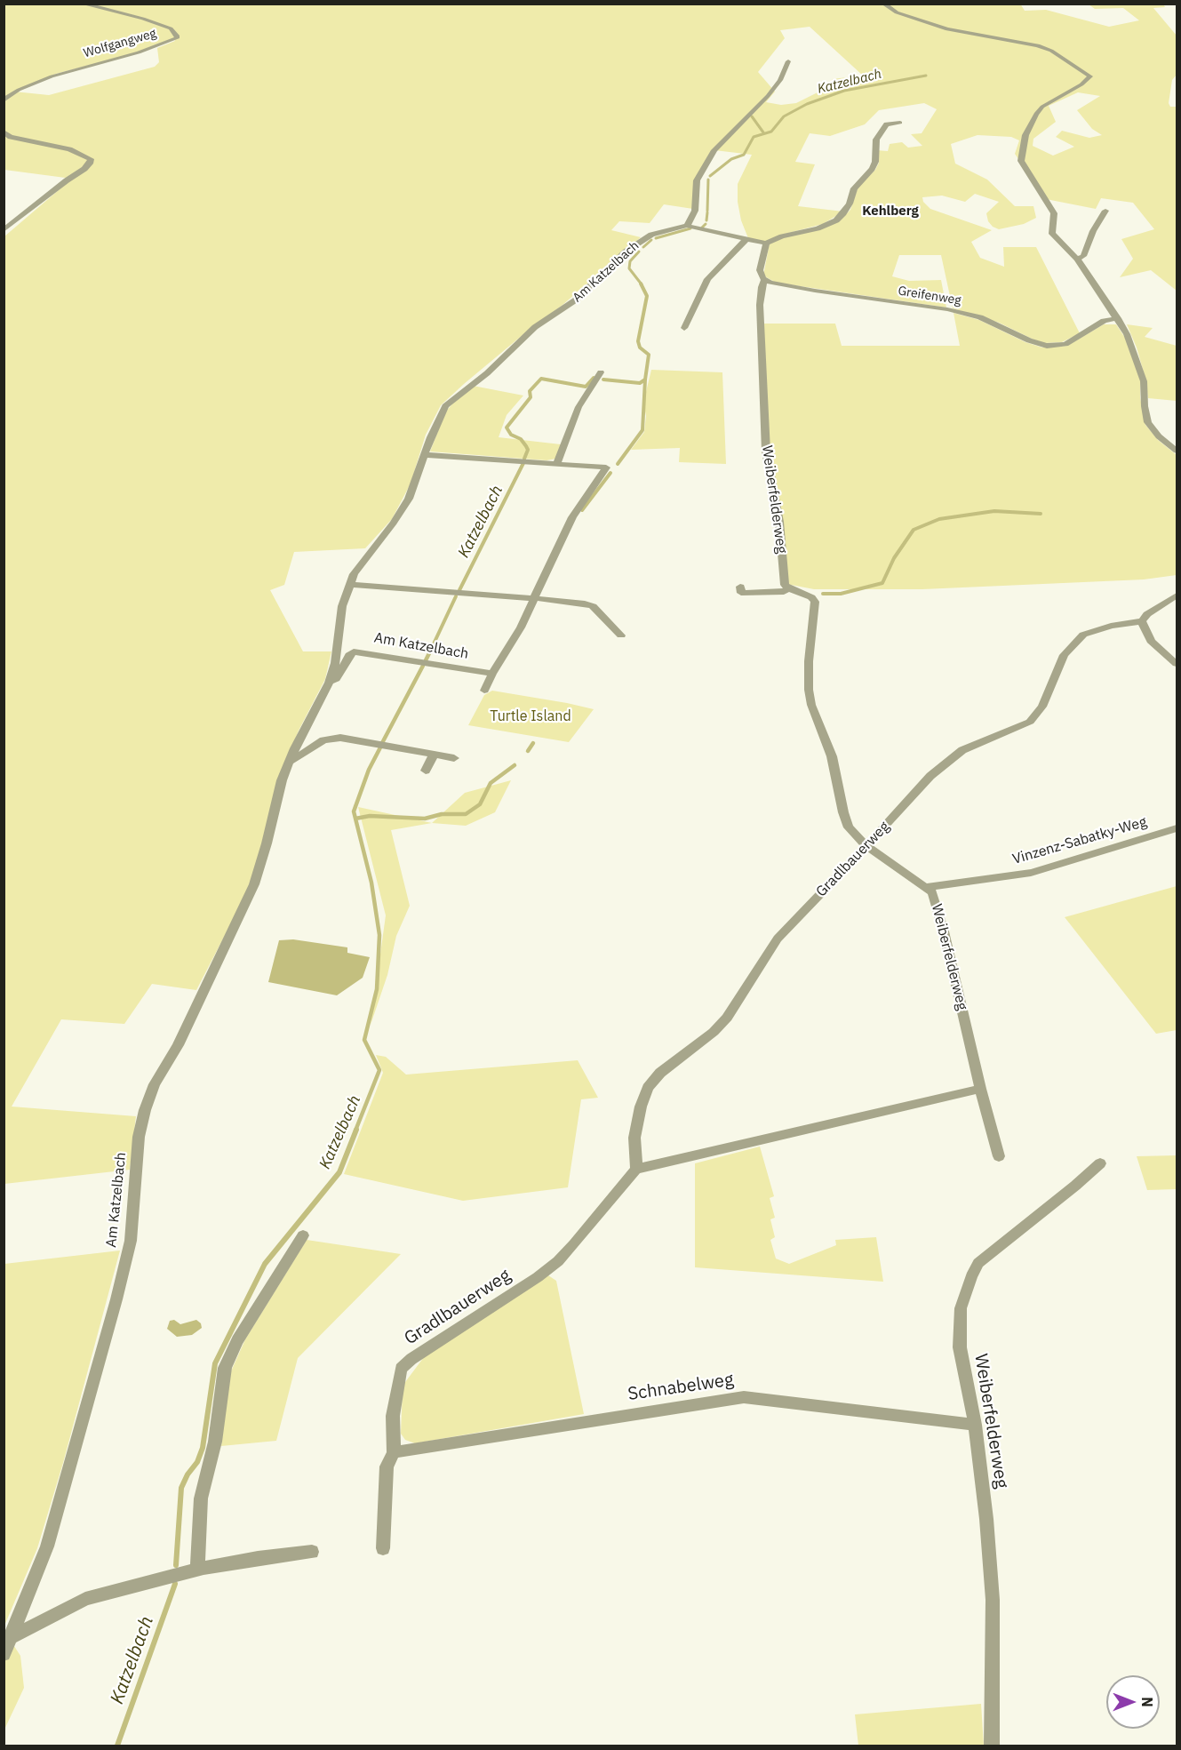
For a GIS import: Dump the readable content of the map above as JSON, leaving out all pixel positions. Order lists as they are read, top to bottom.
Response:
{
  "streets": {
    "street": [
      "Wolfgangweg",
      "Am Katzelbach",
      "Greifenweg",
      "Weiberfelderweg",
      "Vinzenz-Sabatky-Weg",
      "Gradlbauerweg",
      "Schnabelweg"
    ]
  },
  "crossings": [
    ["Greifenweg", "Weiberfelderweg"],
    ["Weiberfelderweg", "Vinzenz-Sabatky-Weg"],
    ["Weiberfelderweg", "Gradlbauerweg"],
    ["Weiberfelderweg", "Schnabelweg"],
    ["Gradlbauerweg", "Schnabelweg"]
  ],
  "districts": ["Kehlberg"],
  "water": ["Katzelbach"],
  "parks": ["Turtle Island"],
  "north": "right"
}
